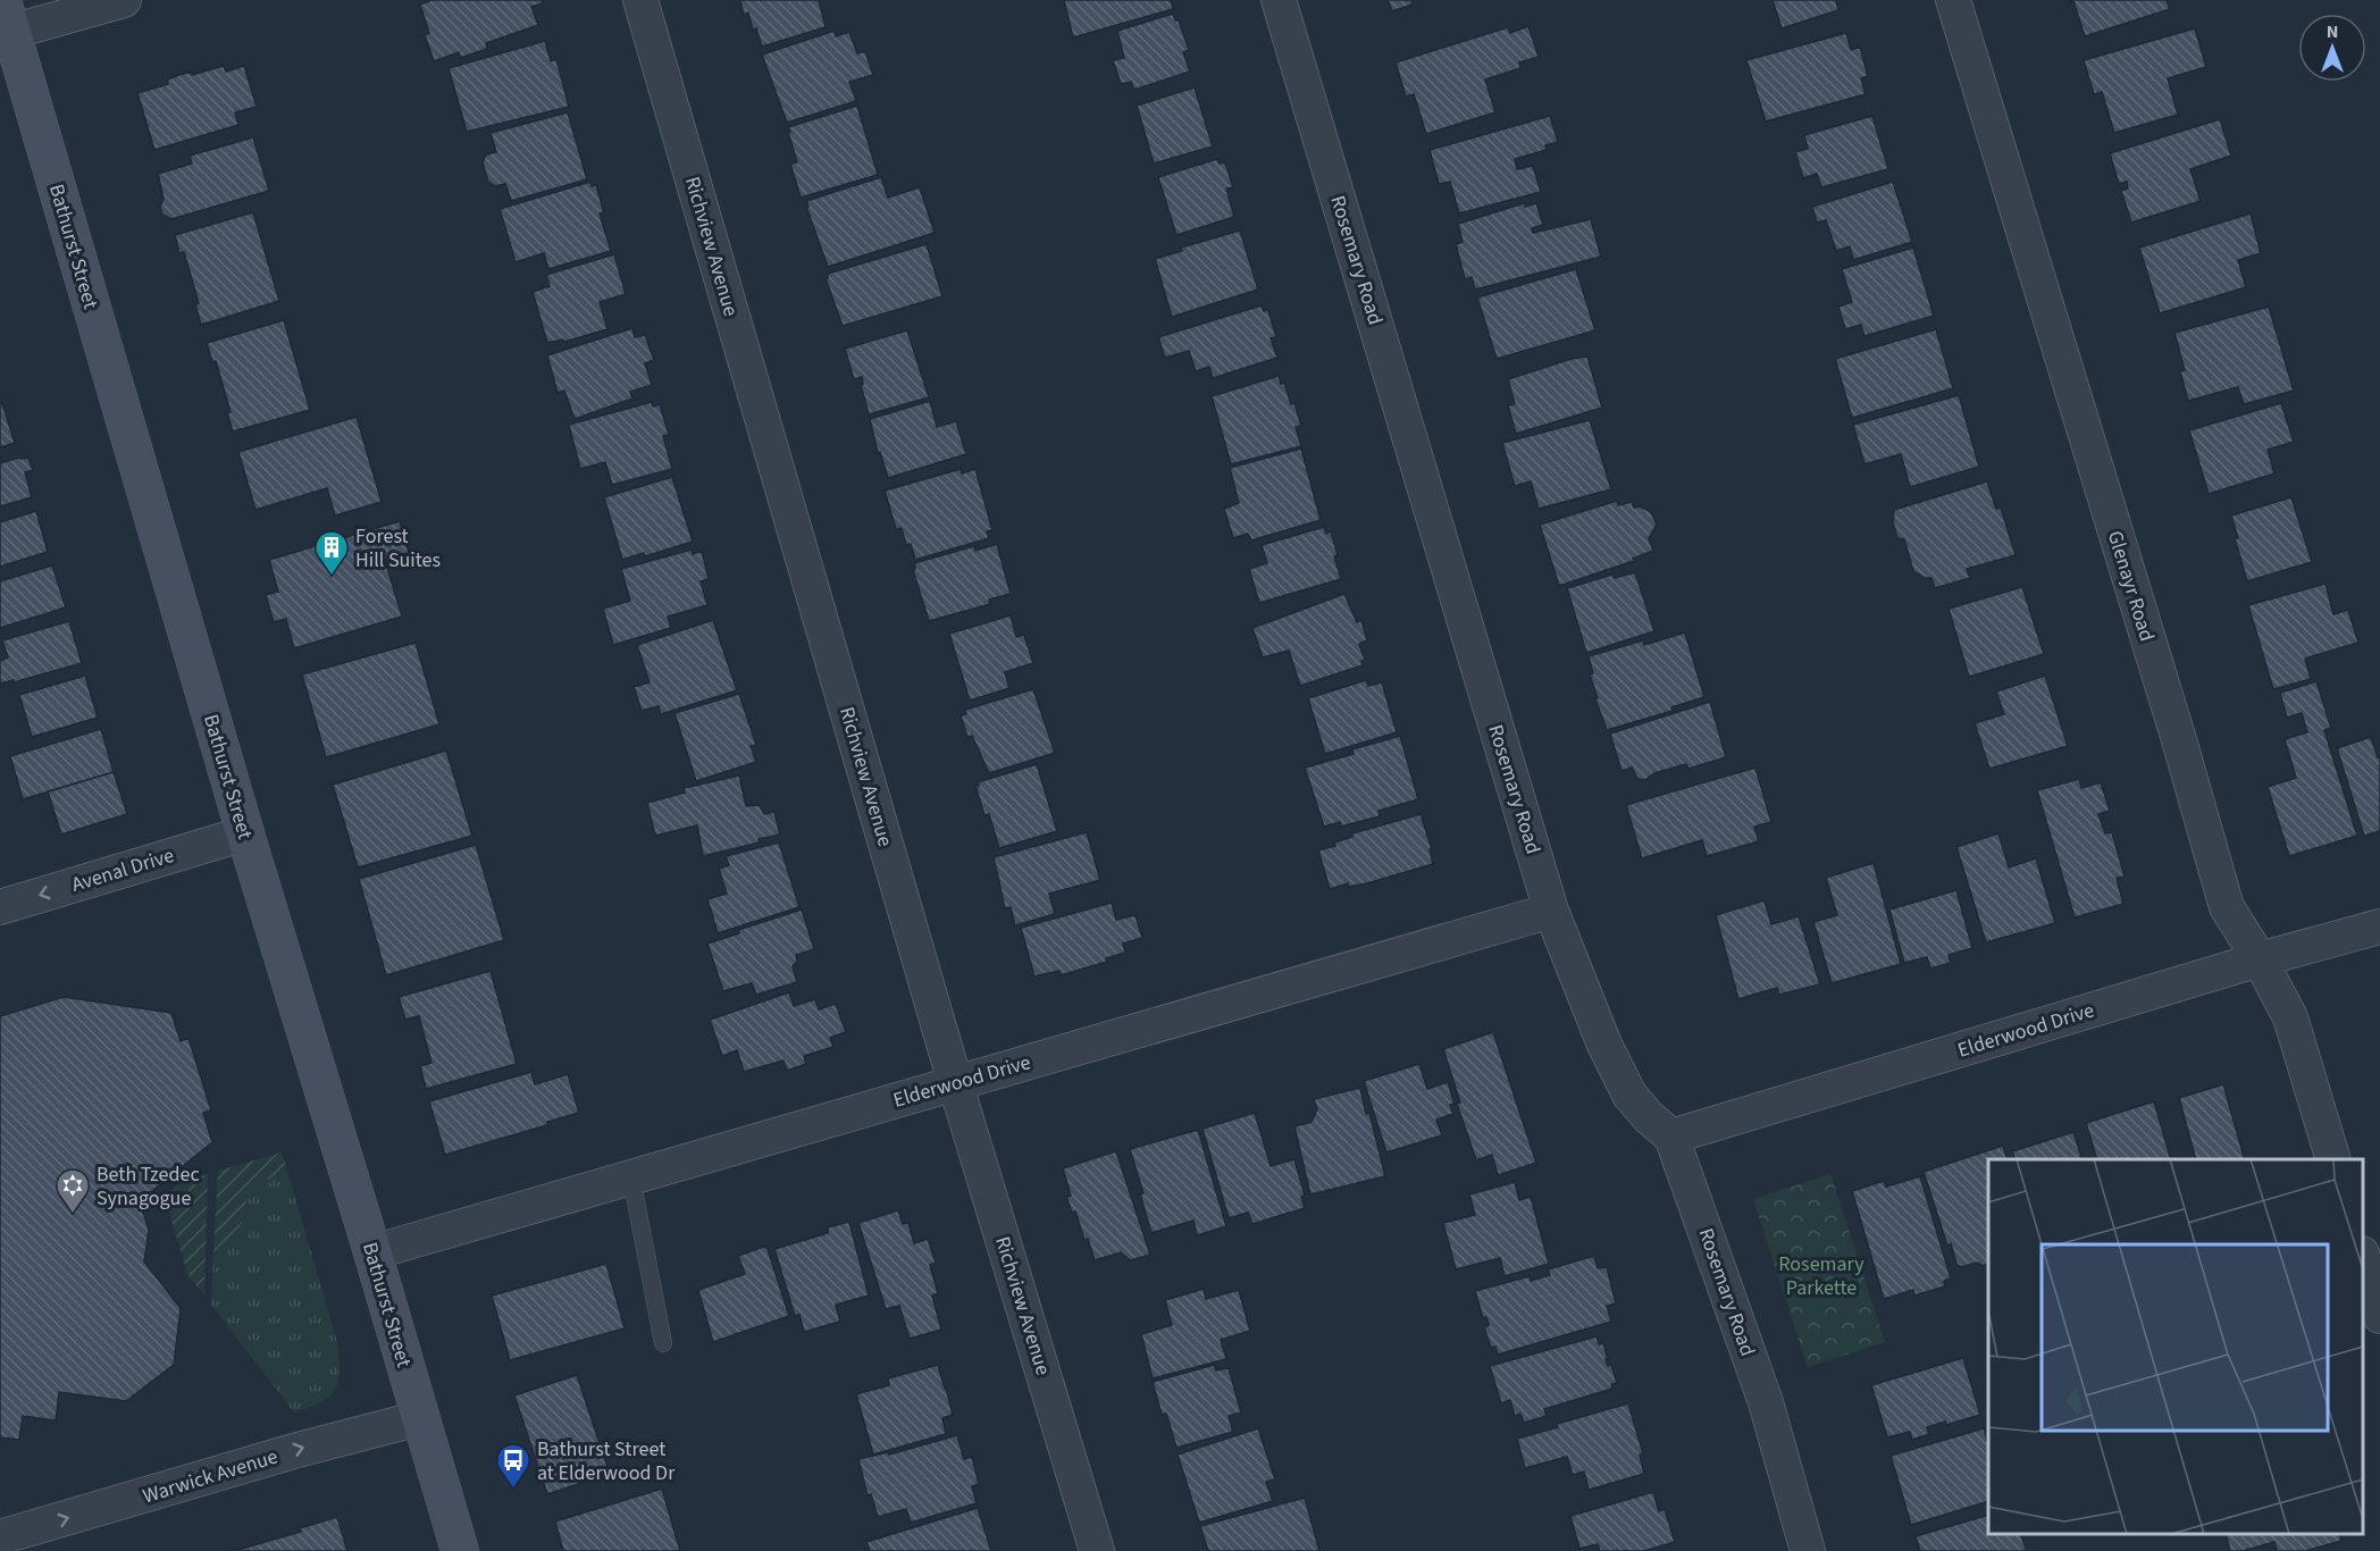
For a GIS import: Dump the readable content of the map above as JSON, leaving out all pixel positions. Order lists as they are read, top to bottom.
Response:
{
  "streets": {
    "main road": ["Bathurst Street"],
    "street": [
      "Richview Avenue",
      "Rosemary Road",
      "Glenayr Road",
      "Avenal Drive",
      "Elderwood Drive",
      "Warwick Avenue"
    ]
  },
  "crossings": [
    ["Bathurst Street", "Avenal Drive"],
    ["Bathurst Street", "Elderwood Drive"],
    ["Bathurst Street", "Warwick Avenue"],
    ["Richview Avenue", "Elderwood Drive"],
    ["Rosemary Road", "Elderwood Drive"],
    ["Glenayr Road", "Elderwood Drive"]
  ],
  "one_way": ["Avenal Drive", "Warwick Avenue"],
  "parks": ["Rosemary Parkette"],
  "places": {
    "building": ["Forest Hill Suites"],
    "synagogue": ["Beth Tzedec Synagogue"],
    "bus stop": ["Bathurst Street at Elderwood Dr"]
  },
  "north": "top"
}
